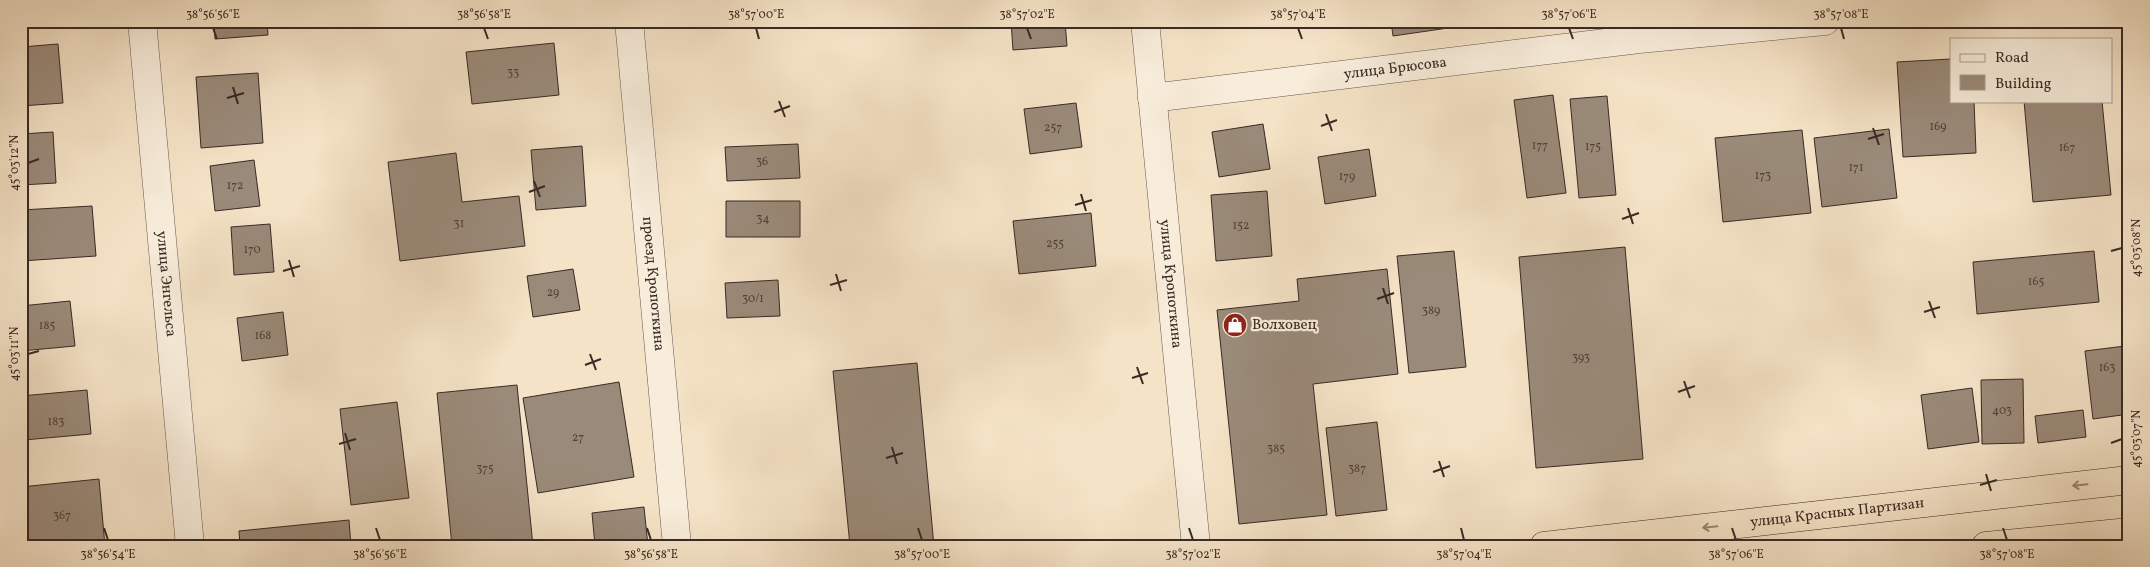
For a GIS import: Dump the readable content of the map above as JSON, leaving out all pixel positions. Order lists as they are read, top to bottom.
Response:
{
  "streets": {
    "highway": ["улица Красных Партизан"],
    "street": [
      "улица Брюсова",
      "улица Энгельса",
      "проезд Кропоткина",
      "улица Кропоткина"
    ]
  },
  "crossings": [
    ["улица Брюсова", "улица Кропоткина"]
  ],
  "one_way": ["улица Красных Партизан"],
  "places": {
    "shop": ["Волховец"]
  },
  "house_numbers": [
    "33",
    "169",
    "257",
    "177",
    "175",
    "167",
    "36",
    "171",
    "173",
    "179",
    "172",
    "34",
    "31",
    "152",
    "255",
    "170",
    "165",
    "29",
    "30/1",
    "389",
    "185",
    "168",
    "393",
    "163",
    "403",
    "183",
    "27",
    "385",
    "375",
    "387",
    "367"
  ],
  "legend": ["Road", "Building"],
  "coordinates": [
    "38°56'56\"E",
    "38°56'58\"E",
    "38°57'00\"E",
    "38°57'02\"E",
    "38°57'04\"E",
    "38°57'06\"E",
    "38°57'08\"E",
    "45°03'12\"N",
    "45°03'08\"N",
    "45°03'11\"N",
    "45°03'07\"N",
    "38°56'54\"E"
  ]
}
